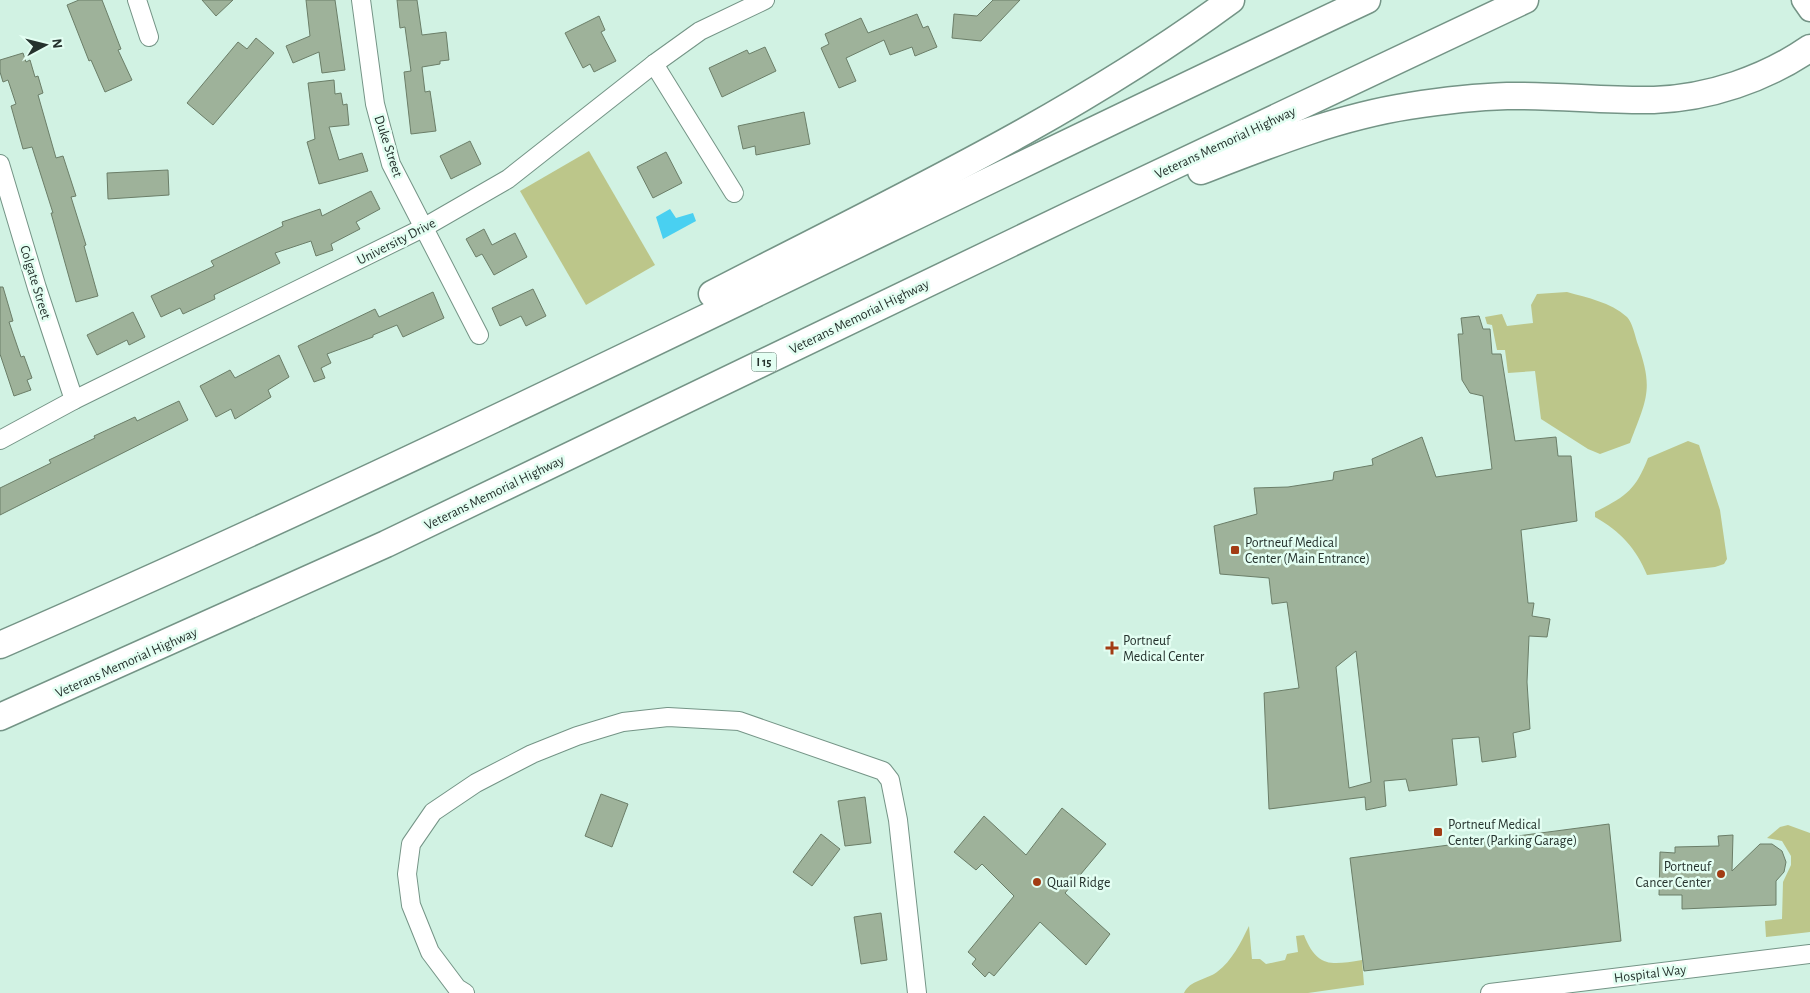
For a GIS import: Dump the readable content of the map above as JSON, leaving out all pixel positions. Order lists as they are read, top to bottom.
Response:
{
  "streets": {
    "highway": ["Veterans Memorial Highway", "I 15"],
    "street": [
      "Duke Street",
      "University Drive",
      "Colgate Street",
      "Hospital Way"
    ]
  },
  "crossings": [
    ["Duke Street", "University Drive"],
    ["University Drive", "Colgate Street"]
  ],
  "places": {
    "transit": ["Portneuf Medical Center (Main Entrance)", "Portneuf Medical Center (Parking Garage)"],
    "health": ["Portneuf Medical Center"],
    "other": ["Portneuf Cancer Center", "Quail Ridge"]
  },
  "north": "right"
}
